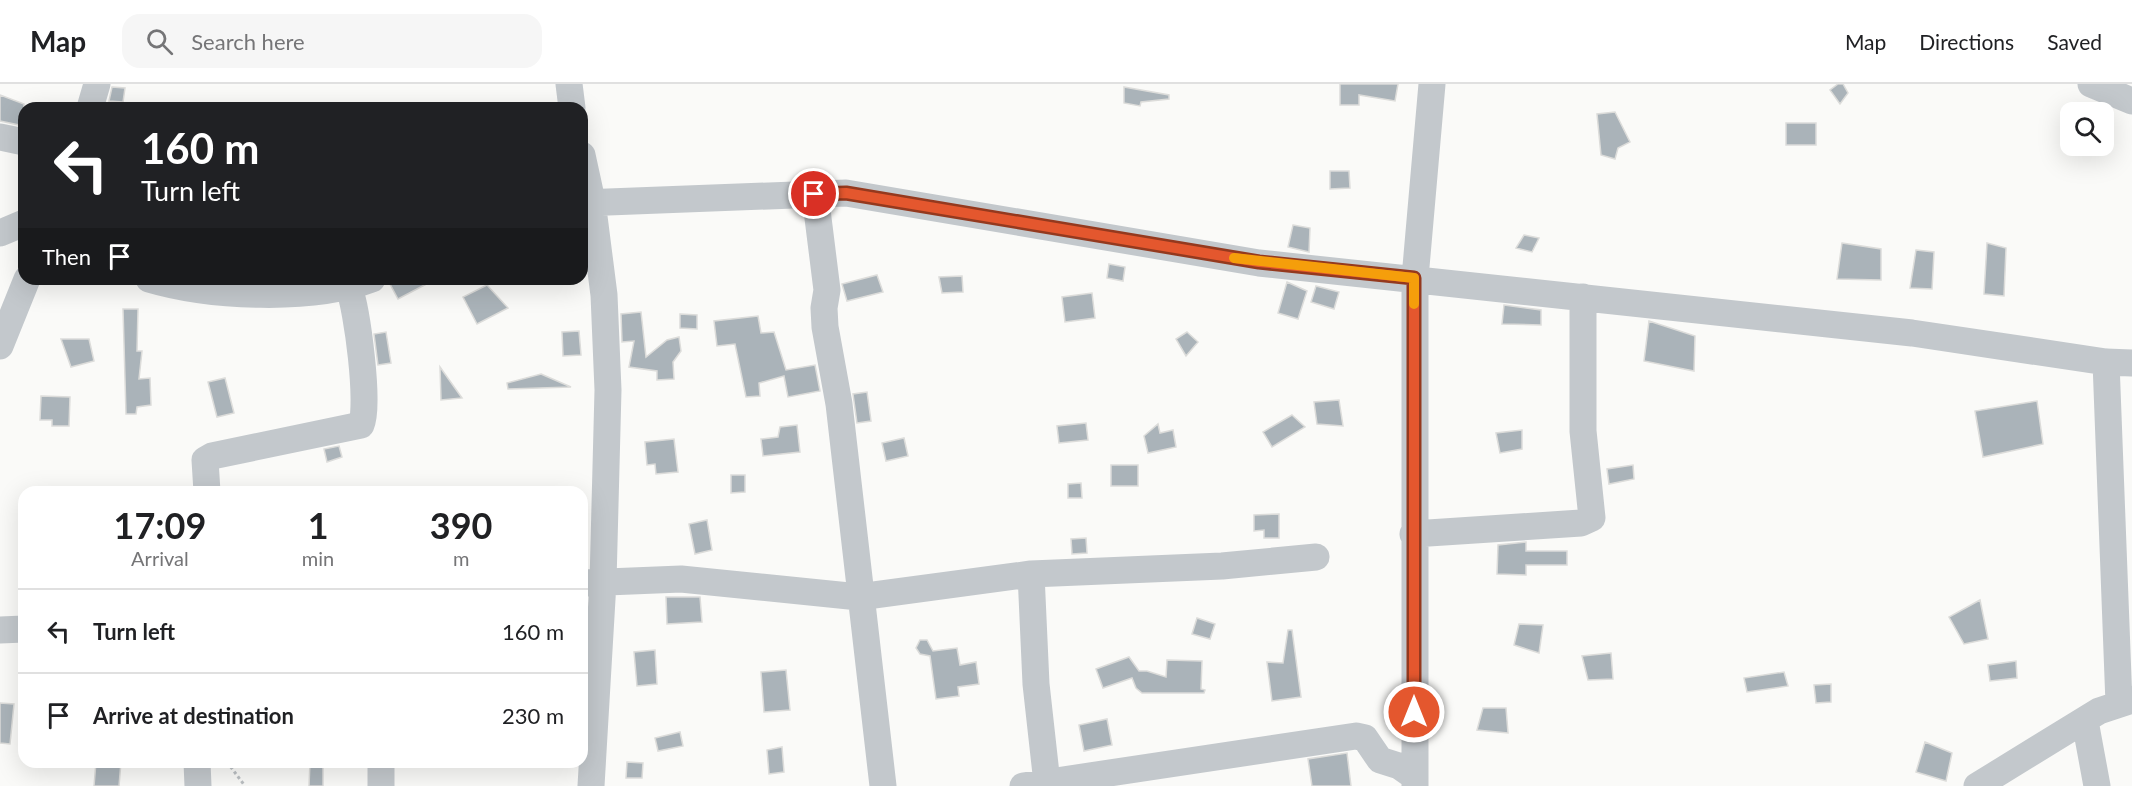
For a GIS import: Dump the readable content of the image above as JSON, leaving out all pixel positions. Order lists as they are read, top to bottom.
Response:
{
  "page": {
    "header": "Map",
    "search": "Search here",
    "nav": ["Map", "Directions", "Saved"],
    "turn": ["160 m", "Turn left"],
    "then": "Then",
    "eta": [
      "17:09",
      "Arrival",
      "1",
      "min",
      "390",
      "m"
    ],
    "list": [
      {
        "name": "Turn left",
        "value": "160 m"
      },
      {
        "name": "Arrive at destination",
        "value": "230 m"
      }
    ]
  }
}
